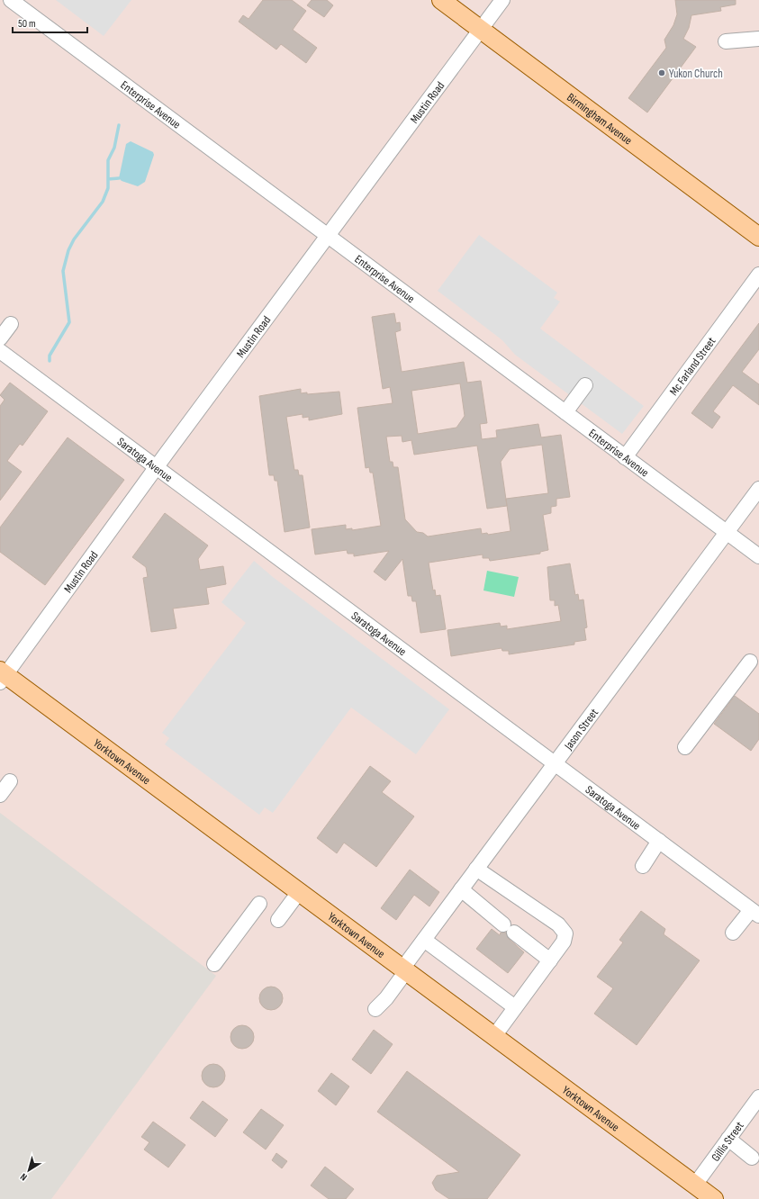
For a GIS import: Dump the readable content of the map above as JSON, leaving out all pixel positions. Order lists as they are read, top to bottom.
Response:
{
  "streets": {
    "main road": ["Birmingham Avenue", "Yorktown Avenue"],
    "street": [
      "Mustin Road",
      "Enterprise Avenue",
      "Mc Farland Street",
      "Saratoga Avenue",
      "Jason Street",
      "Gillis Street"
    ]
  },
  "crossings": [
    ["Mustin Road", "Enterprise Avenue"],
    ["Mustin Road", "Birmingham Avenue"],
    ["Mustin Road", "Saratoga Avenue"],
    ["Mustin Road", "Yorktown Avenue"],
    ["Enterprise Avenue", "Mc Farland Street"],
    ["Enterprise Avenue", "Jason Street"],
    ["Saratoga Avenue", "Jason Street"],
    ["Jason Street", "Yorktown Avenue"],
    ["Yorktown Avenue", "Gillis Street"]
  ],
  "places": ["Yukon Church"],
  "scale_bar": "50 m",
  "north": "bottom left"
}
